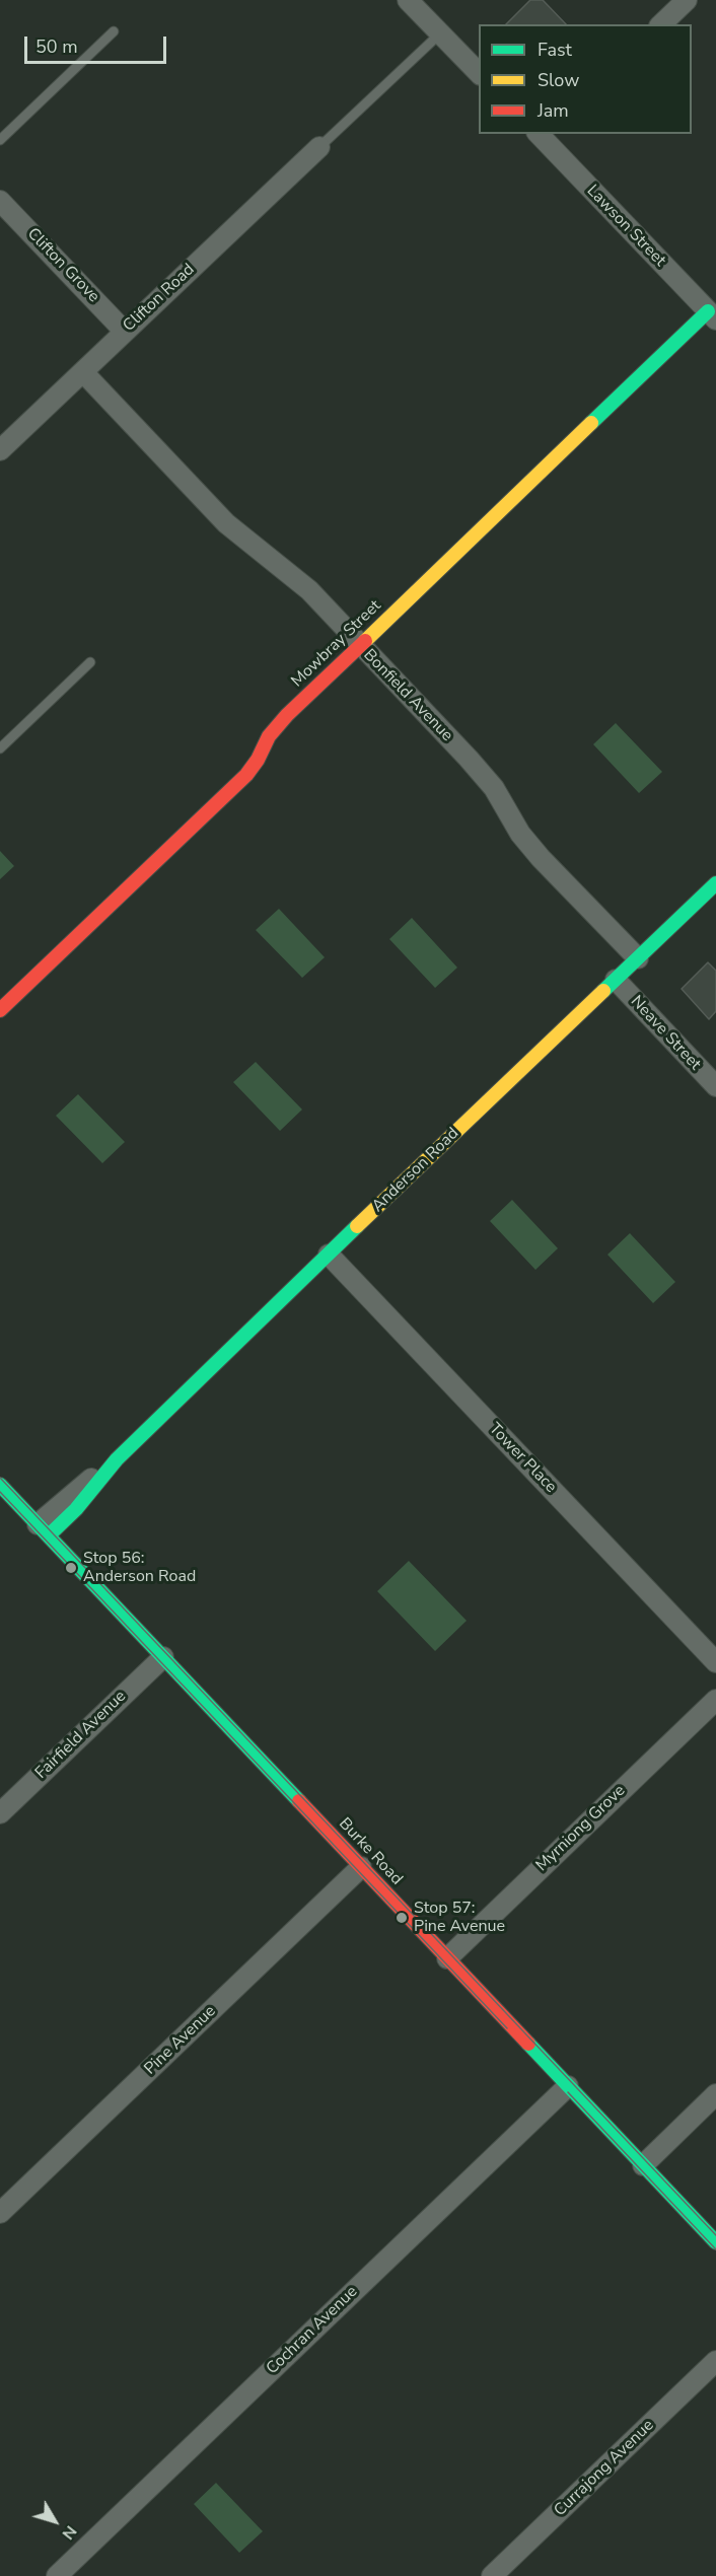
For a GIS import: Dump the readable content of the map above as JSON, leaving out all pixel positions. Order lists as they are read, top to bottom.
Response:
{
  "streets": {
    "street": [
      "Lawson Street",
      "Clifton Grove",
      "Clifton Road",
      "Mowbray Street",
      "Bonfield Avenue",
      "Neave Street",
      "Anderson Road",
      "Tower Place",
      "Fairfield Avenue",
      "Myrniong Grove",
      "Burke Road",
      "Pine Avenue",
      "Cochran Avenue",
      "Currajong Avenue"
    ]
  },
  "crossings": [
    ["Lawson Street", "Mowbray Street"],
    ["Clifton Grove", "Clifton Road"],
    ["Clifton Road", "Bonfield Avenue"],
    ["Mowbray Street", "Bonfield Avenue"],
    ["Bonfield Avenue", "Anderson Road"],
    ["Neave Street", "Anderson Road"],
    ["Anderson Road", "Tower Place"],
    ["Anderson Road", "Burke Road"],
    ["Fairfield Avenue", "Burke Road"],
    ["Myrniong Grove", "Burke Road"],
    ["Burke Road", "Pine Avenue"],
    ["Burke Road", "Cochran Avenue"]
  ],
  "places": ["Stop 56: Anderson Road", "Stop 57: Pine Avenue"],
  "legend": ["Fast", "Slow", "Jam"],
  "scale_bar": "50 m",
  "north": "bottom right"
}
